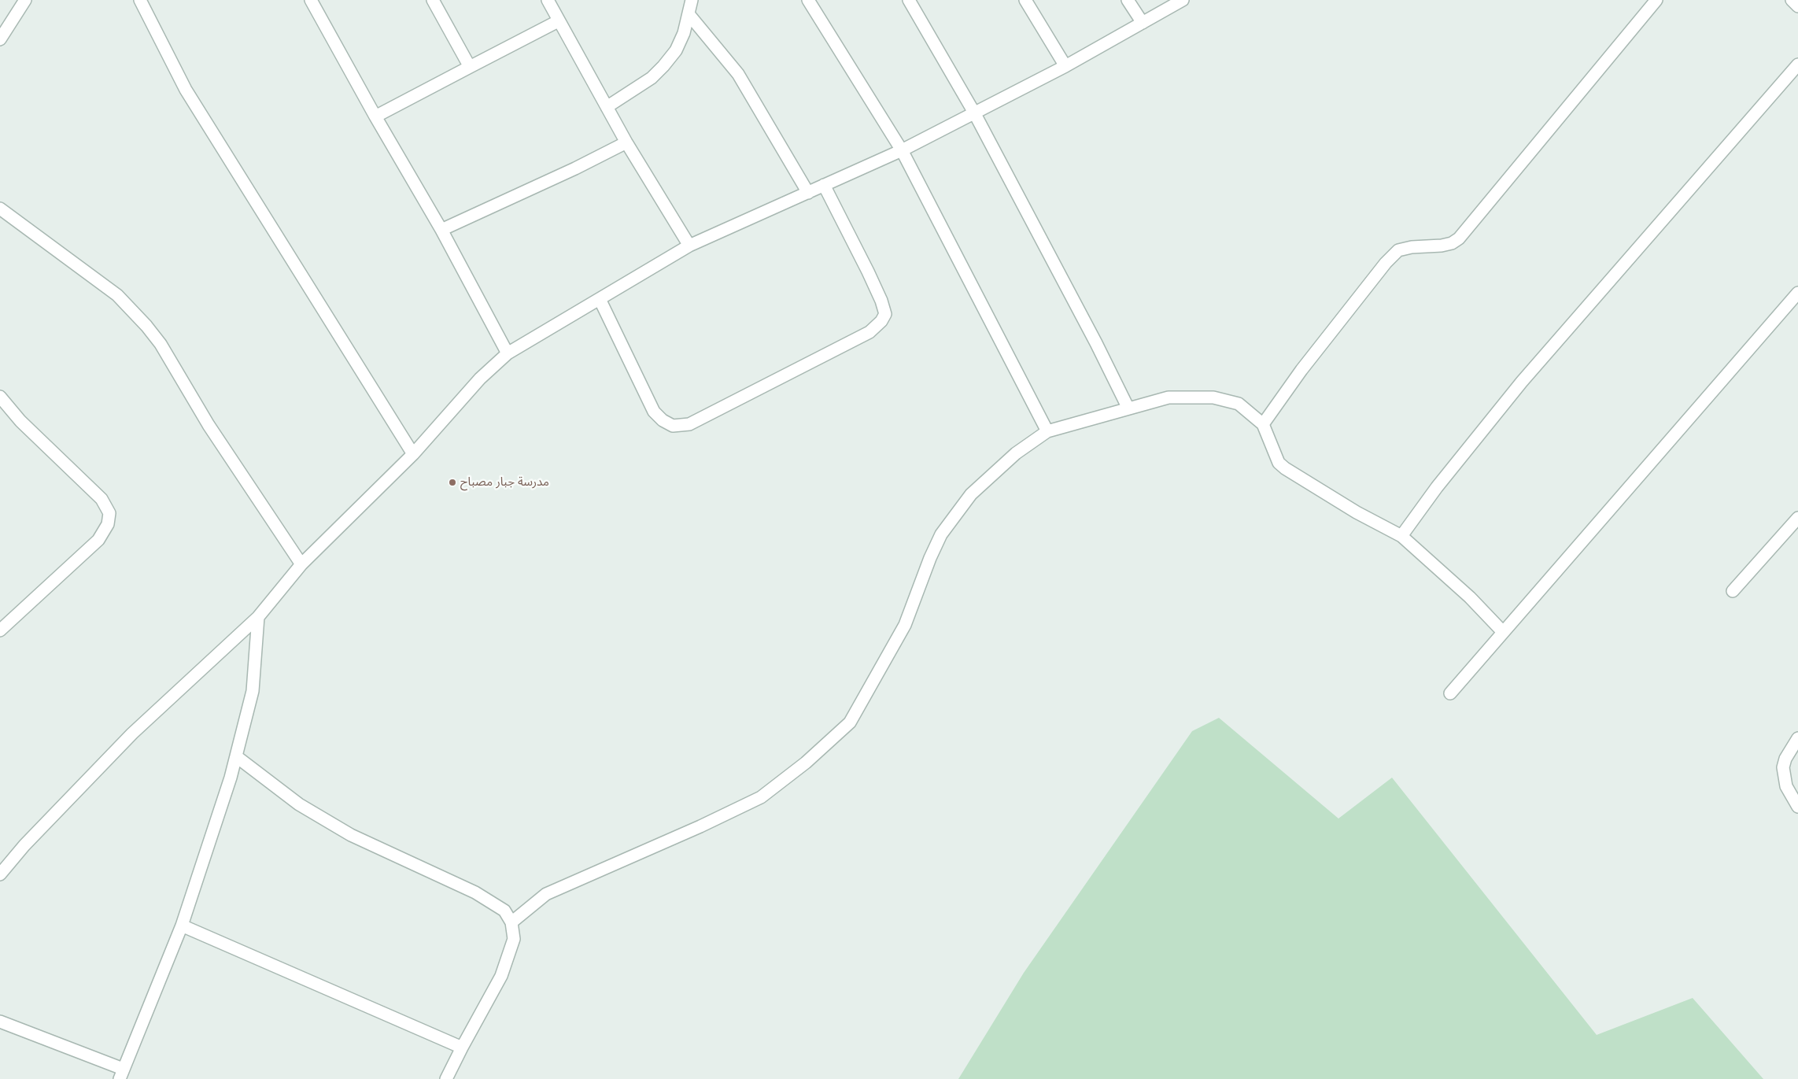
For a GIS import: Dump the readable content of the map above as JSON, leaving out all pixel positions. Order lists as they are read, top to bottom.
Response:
{
  "places": ["مدرسة جبار مصباح"]
}
